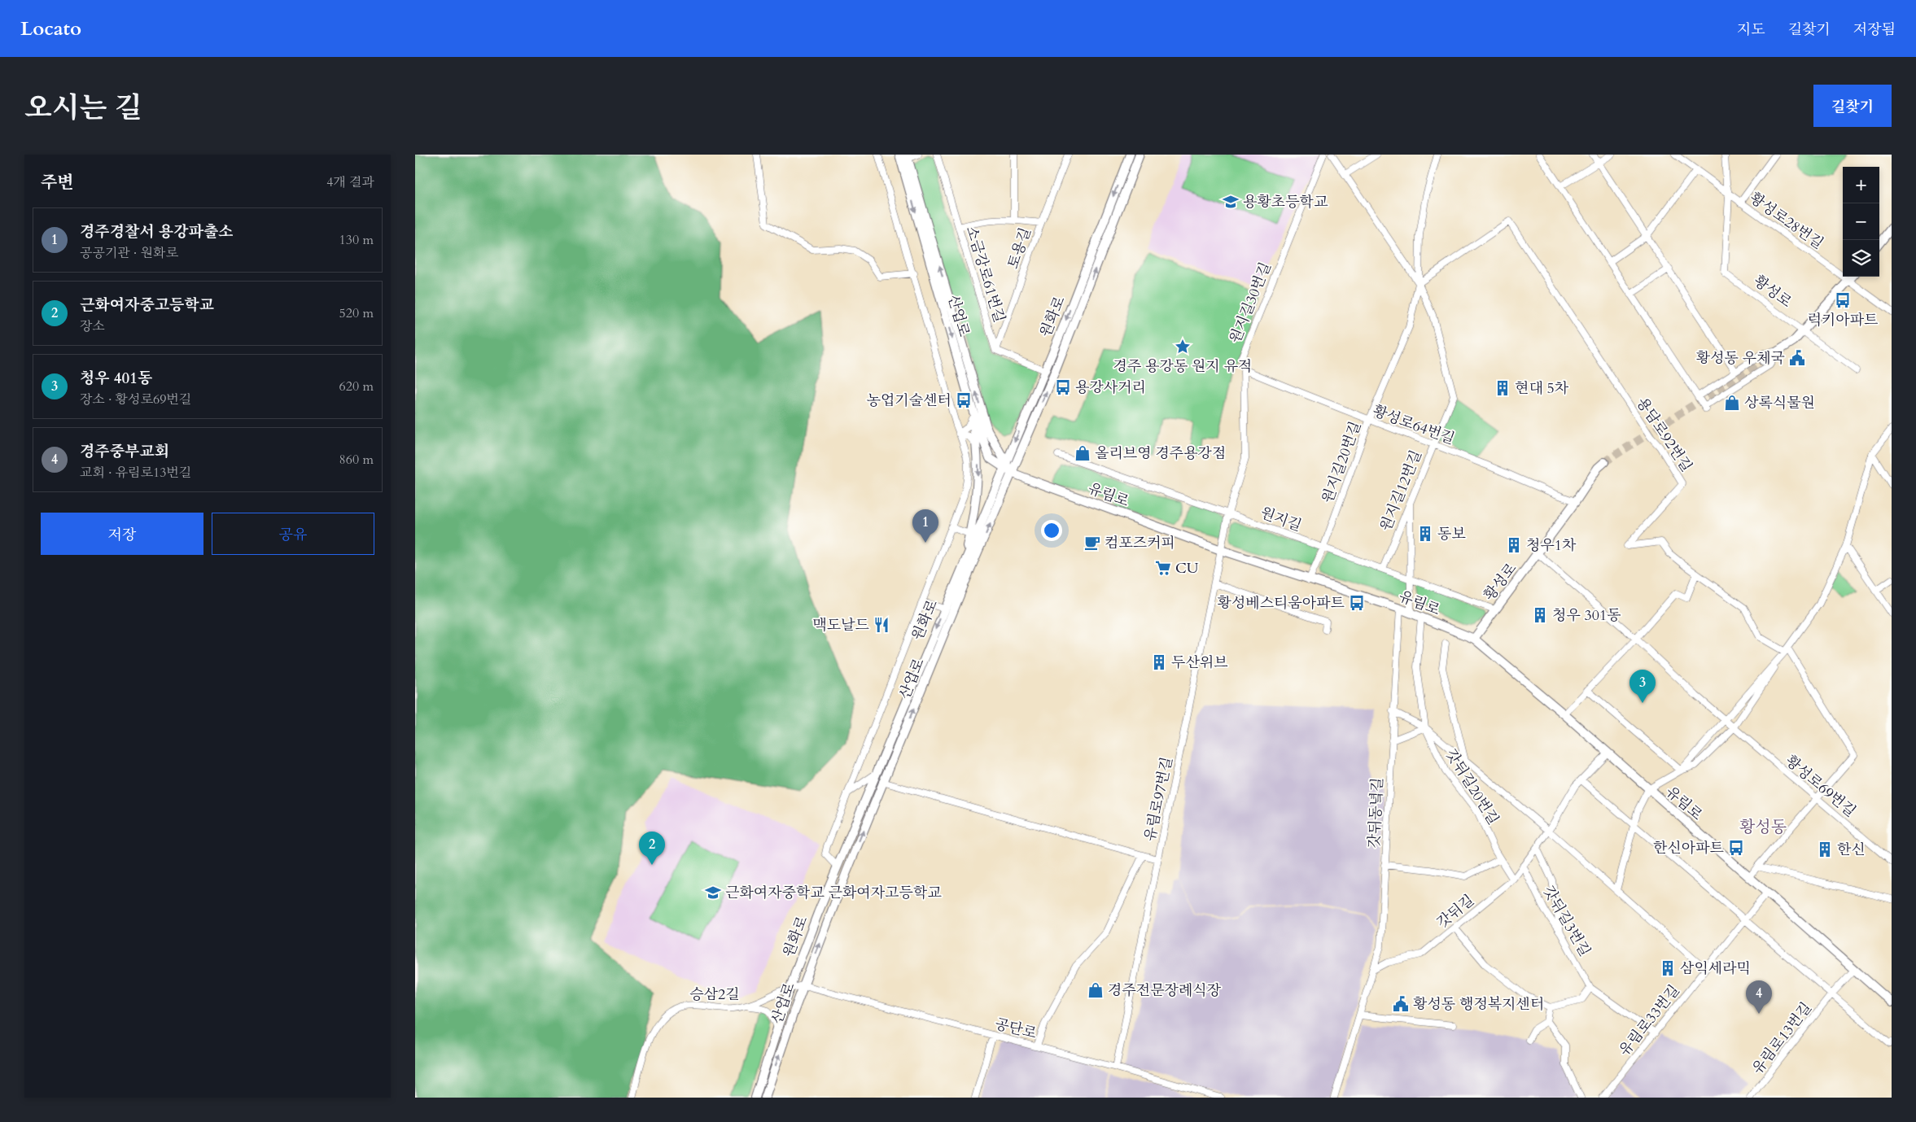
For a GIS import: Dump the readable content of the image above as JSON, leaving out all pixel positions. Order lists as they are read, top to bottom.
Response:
{
  "streets": {
    "street": [
      "황성로28번길",
      "토용길",
      "소금강로61번길",
      "황성로",
      "원지길30번길",
      "산업로",
      "원화로",
      "황성로64번길",
      "용담로92번길",
      "원지길20번길",
      "원지길12번길",
      "유림로",
      "원지길",
      "황성로69번길",
      "갓뒤길20번길",
      "유림로97번길",
      "갓뒤동녘길",
      "갓뒤길",
      "갓뒤길3번길",
      "승삼2길",
      "유림로33번길",
      "공단로",
      "유림로13번길"
    ]
  },
  "crossings": [
    ["황성로28번길", "황성로"],
    ["토용길", "소금강로61번길"],
    ["황성로", "황성로64번길"],
    ["황성로", "유림로"],
    ["황성로", "원지길"],
    ["황성로", "황성로69번길"],
    ["원지길30번길", "황성로64번길"],
    ["원지길30번길", "유림로"],
    ["원지길30번길", "원지길"],
    ["원지길30번길", "유림로97번길"],
    ["산업로", "원화로"],
    ["산업로", "유림로"],
    ["산업로", "승삼2길"],
    ["산업로", "공단로"],
    ["원화로", "유림로"],
    ["원화로", "승삼2길"],
    ["황성로64번길", "원지길20번길"],
    ["황성로64번길", "원지길12번길"],
    ["용담로92번길", "원지길20번길"],
    ["용담로92번길", "원지길12번길"],
    ["용담로92번길", "황성로69번길"],
    ["원지길20번길", "원지길12번길"],
    ["원지길20번길", "유림로"],
    ["원지길20번길", "원지길"],
    ["원지길12번길", "원지길"],
    ["유림로", "갓뒤길20번길"],
    ["유림로", "유림로97번길"],
    ["유림로", "갓뒤동녘길"],
    ["유림로", "갓뒤길"],
    ["유림로", "유림로33번길"],
    ["유림로", "유림로13번길"],
    ["갓뒤길20번길", "갓뒤길"],
    ["유림로97번길", "공단로"],
    ["갓뒤동녘길", "갓뒤길"],
    ["갓뒤길", "갓뒤길3번길"],
    ["갓뒤길3번길", "유림로33번길"],
    ["승삼2길", "공단로"]
  ],
  "districts": ["황성동"],
  "places": {
    "school or university": ["용황초등학교", "근화여자중학교 근화여자고등학교"],
    "bus stop": [
      "럭키아파트",
      "용강사거리",
      "농업기술센터",
      "황성베스티움아파트",
      "한신아파트"
    ],
    "place": ["경주 용강동 원지 유적"],
    "public building": ["황성동 우체국", "황성동 행정복지센터"],
    "building": [
      "현대 5차",
      "동보",
      "청우1차",
      "청우 301동",
      "두산위브",
      "한신",
      "삼익세라믹"
    ],
    "shop": ["상록식물원", "올리브영 경주용강점", "경주전문장례식장"],
    "cafe": ["컴포즈커피"],
    "supermarket": ["CU"],
    "restaurant": ["맥도날드"]
  },
  "page": {
    "header": "Locato",
    "nav": ["지도", "길찾기", "저장됨"],
    "title": "오시는 길",
    "buttons": [
      "길찾기",
      ["저장", "공유"]
    ],
    "heading": ["주변", "4개 결과"],
    "map_buttons": ["+", "−"],
    "list": [
      {
        "mark": "1",
        "name": "경주경찰서 용강파출소",
        "note": "공공기관 · 원화로",
        "value": "130 m"
      },
      {
        "mark": "2",
        "name": "근화여자중고등학교",
        "note": "장소",
        "value": "520 m"
      },
      {
        "mark": "3",
        "name": "청우 401동",
        "note": "장소 · 황성로69번길",
        "value": "620 m"
      },
      {
        "mark": "4",
        "name": "경주중부교회",
        "note": "교회 · 유림로13번길",
        "value": "860 m"
      }
    ],
    "pins": [
      "1",
      "3",
      "2",
      "4"
    ]
  }
}
